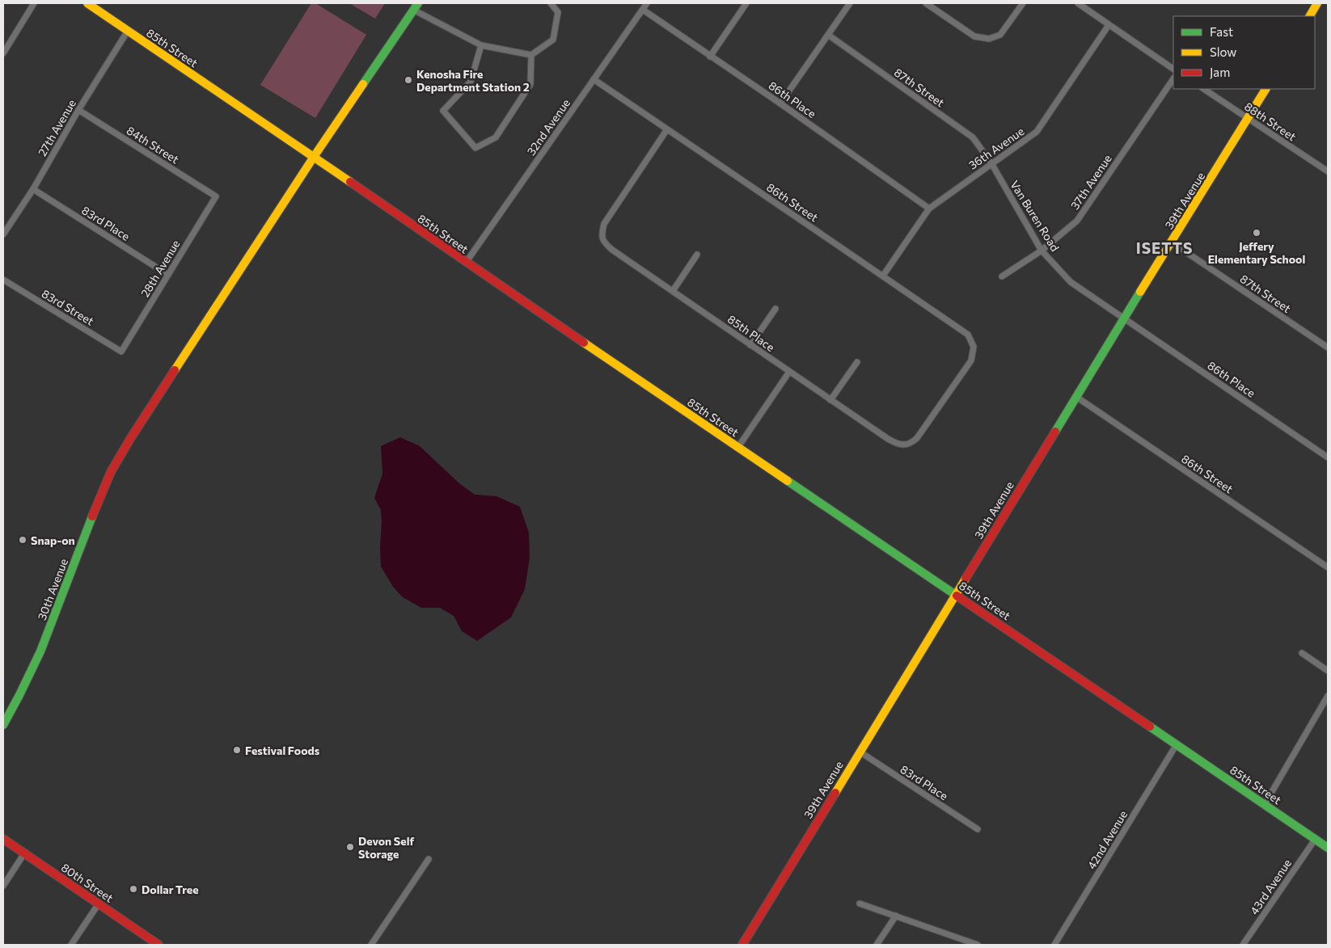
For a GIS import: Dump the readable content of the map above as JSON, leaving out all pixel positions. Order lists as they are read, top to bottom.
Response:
{
  "streets": {
    "street": [
      "85th Street",
      "87th Street",
      "86th Place",
      "88th Street",
      "32nd Avenue",
      "27th Avenue",
      "84th Street",
      "36th Avenue",
      "37th Avenue",
      "39th Avenue",
      "86th Street",
      "Van Buren Road",
      "83rd Place",
      "28th Avenue",
      "83rd Street",
      "85th Place",
      "30th Avenue",
      "42nd Avenue",
      "80th Street",
      "43rd Avenue"
    ]
  },
  "crossings": [
    ["85th Street", "32nd Avenue"],
    ["85th Street", "27th Avenue"],
    ["85th Street", "39th Avenue"],
    ["85th Street", "30th Avenue"],
    ["85th Street", "42nd Avenue"],
    ["85th Street", "43rd Avenue"],
    ["87th Street", "36th Avenue"],
    ["87th Street", "39th Avenue"],
    ["87th Street", "Van Buren Road"],
    ["86th Place", "32nd Avenue"],
    ["86th Place", "36th Avenue"],
    ["86th Place", "39th Avenue"],
    ["86th Place", "Van Buren Road"],
    ["88th Street", "39th Avenue"],
    ["32nd Avenue", "86th Street"],
    ["27th Avenue", "84th Street"],
    ["27th Avenue", "83rd Place"],
    ["84th Street", "28th Avenue"],
    ["36th Avenue", "86th Street"],
    ["36th Avenue", "Van Buren Road"],
    ["37th Avenue", "Van Buren Road"],
    ["39th Avenue", "86th Street"],
    ["39th Avenue", "Van Buren Road"],
    ["39th Avenue", "83rd Place"],
    ["86th Street", "85th Place"],
    ["83rd Place", "28th Avenue"],
    ["28th Avenue", "83rd Street"]
  ],
  "districts": ["ISETTS"],
  "places": [
    "Kenosha Fire Department Station 2",
    "Jeffery Elementary School",
    "Snap-on",
    "Festival Foods",
    "Devon Self Storage",
    "Dollar Tree"
  ],
  "legend": ["Fast", "Slow", "Jam"]
}
